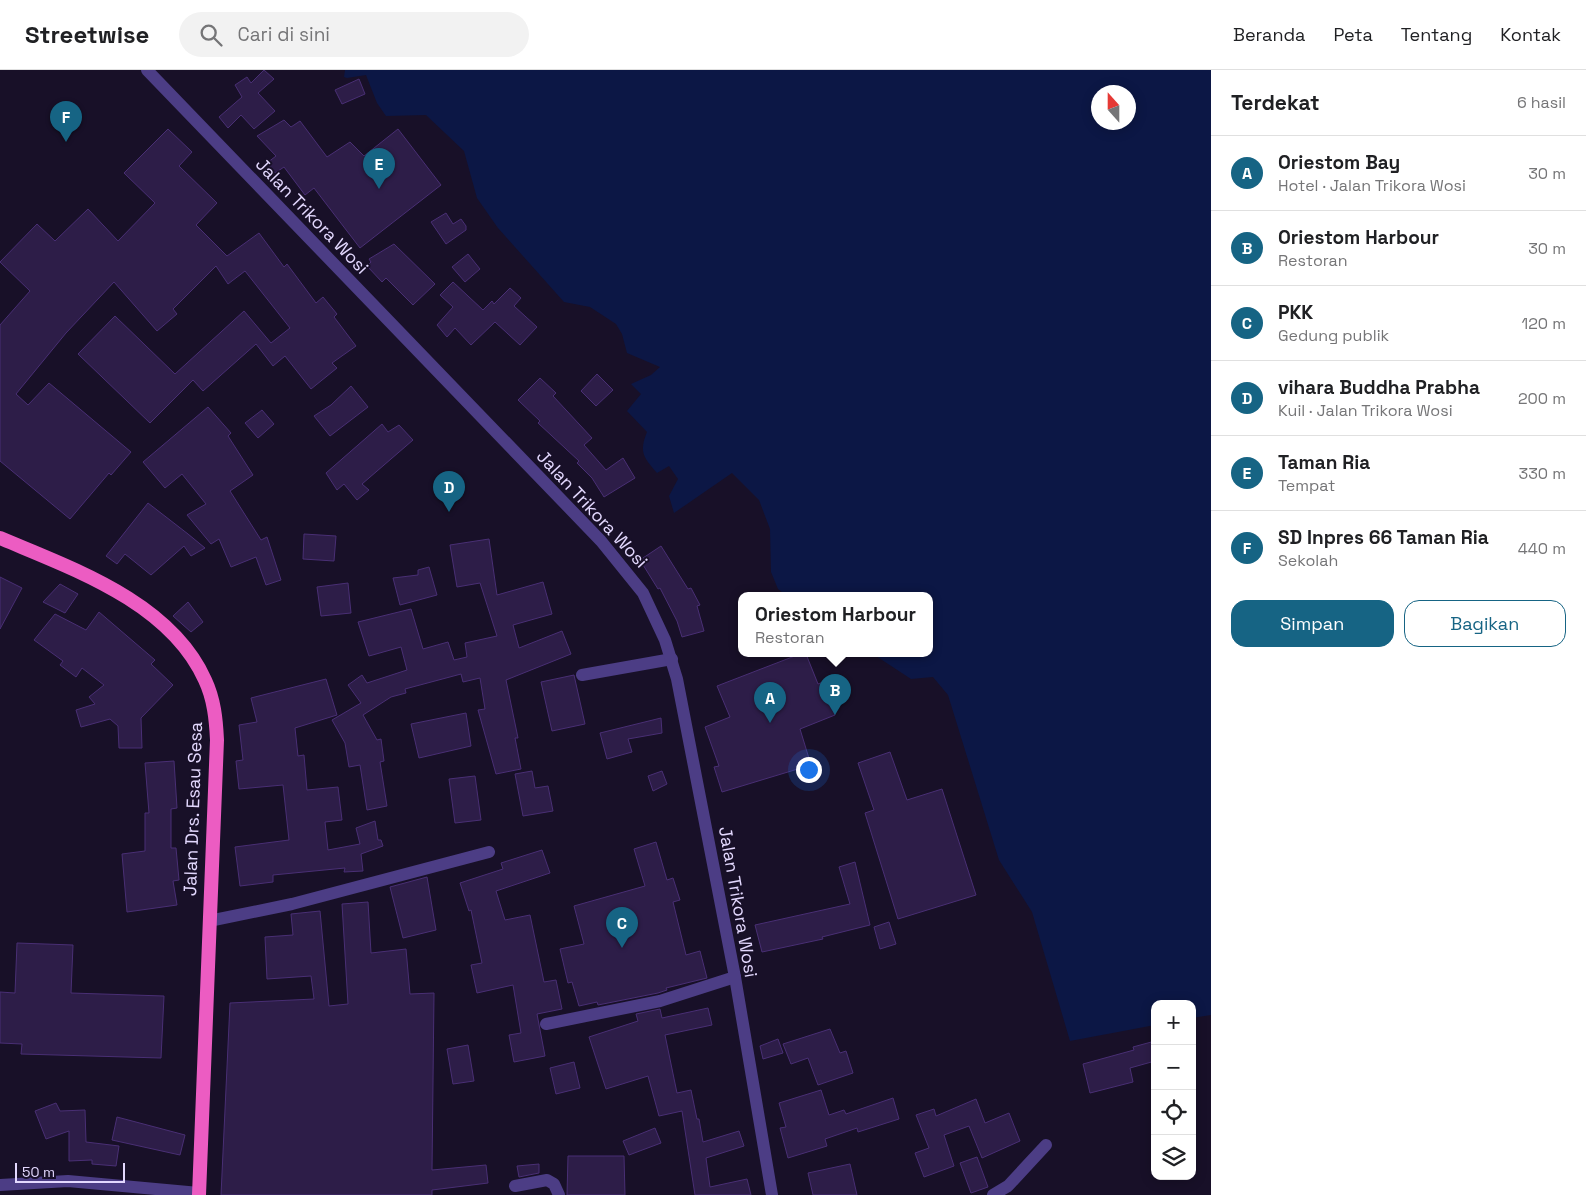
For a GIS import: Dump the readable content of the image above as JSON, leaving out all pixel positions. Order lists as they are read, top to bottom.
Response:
{
  "streets": {
    "highway": ["Jalan Drs. Esau Sesa"],
    "street": ["Jalan Trikora Wosi"]
  },
  "scale_bar": "50 m",
  "north": "top",
  "page": {
    "header": "Streetwise",
    "search": "Cari di sini",
    "nav": [
      "Beranda",
      "Peta",
      "Tentang",
      "Kontak"
    ],
    "heading": ["Terdekat", "6 hasil"],
    "pins": [
      "F",
      "E",
      "D",
      "B",
      "A",
      "C"
    ],
    "list": [
      {
        "mark": "A",
        "name": "Oriestom Bay",
        "note": "Hotel · Jalan Trikora Wosi",
        "value": "30 m"
      },
      {
        "mark": "B",
        "name": "Oriestom Harbour",
        "note": "Restoran",
        "value": "30 m"
      },
      {
        "mark": "C",
        "name": "PKK",
        "note": "Gedung publik",
        "value": "120 m"
      },
      {
        "mark": "D",
        "name": "vihara Buddha Prabha",
        "note": "Kuil · Jalan Trikora Wosi",
        "value": "200 m"
      },
      {
        "mark": "E",
        "name": "Taman Ria",
        "note": "Tempat",
        "value": "330 m"
      },
      {
        "mark": "F",
        "name": "SD Inpres 66 Taman Ria",
        "note": "Sekolah",
        "value": "440 m"
      }
    ],
    "buttons": ["Simpan", "Bagikan"],
    "popup": ["Oriestom Harbour", "Restoran"],
    "map_buttons": ["+", "−"],
    "scale": "50 m"
  }
}
